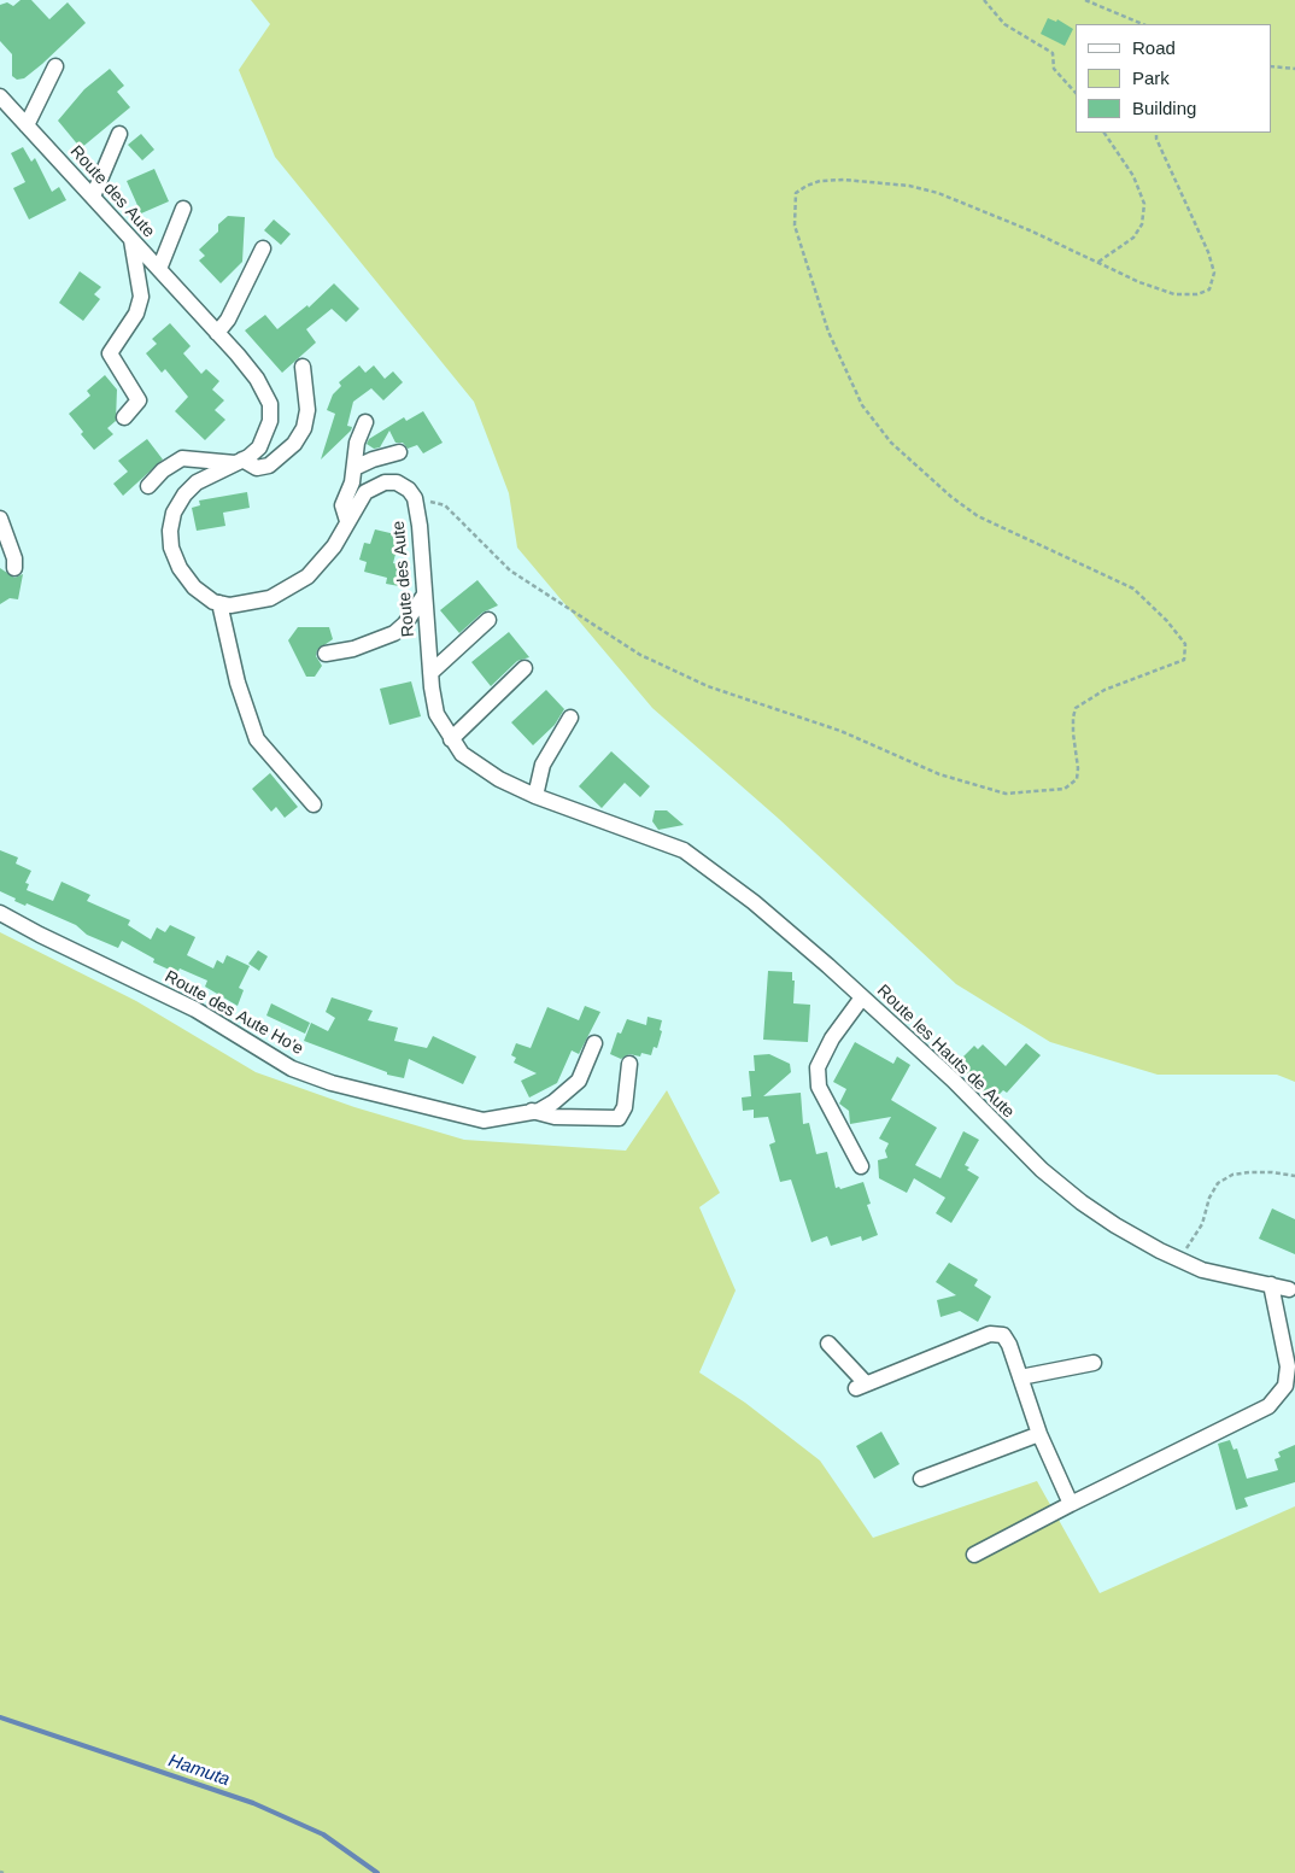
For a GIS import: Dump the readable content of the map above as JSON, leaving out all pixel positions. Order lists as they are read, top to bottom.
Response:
{
  "streets": {
    "street": ["Route des Aute", "Route des Aute Ho'e", "Route les Hauts de Aute"]
  },
  "crossings": [
    ["Route des Aute", "Route les Hauts de Aute"]
  ],
  "water": ["Hamuta"],
  "legend": ["Road", "Park", "Building"]
}
